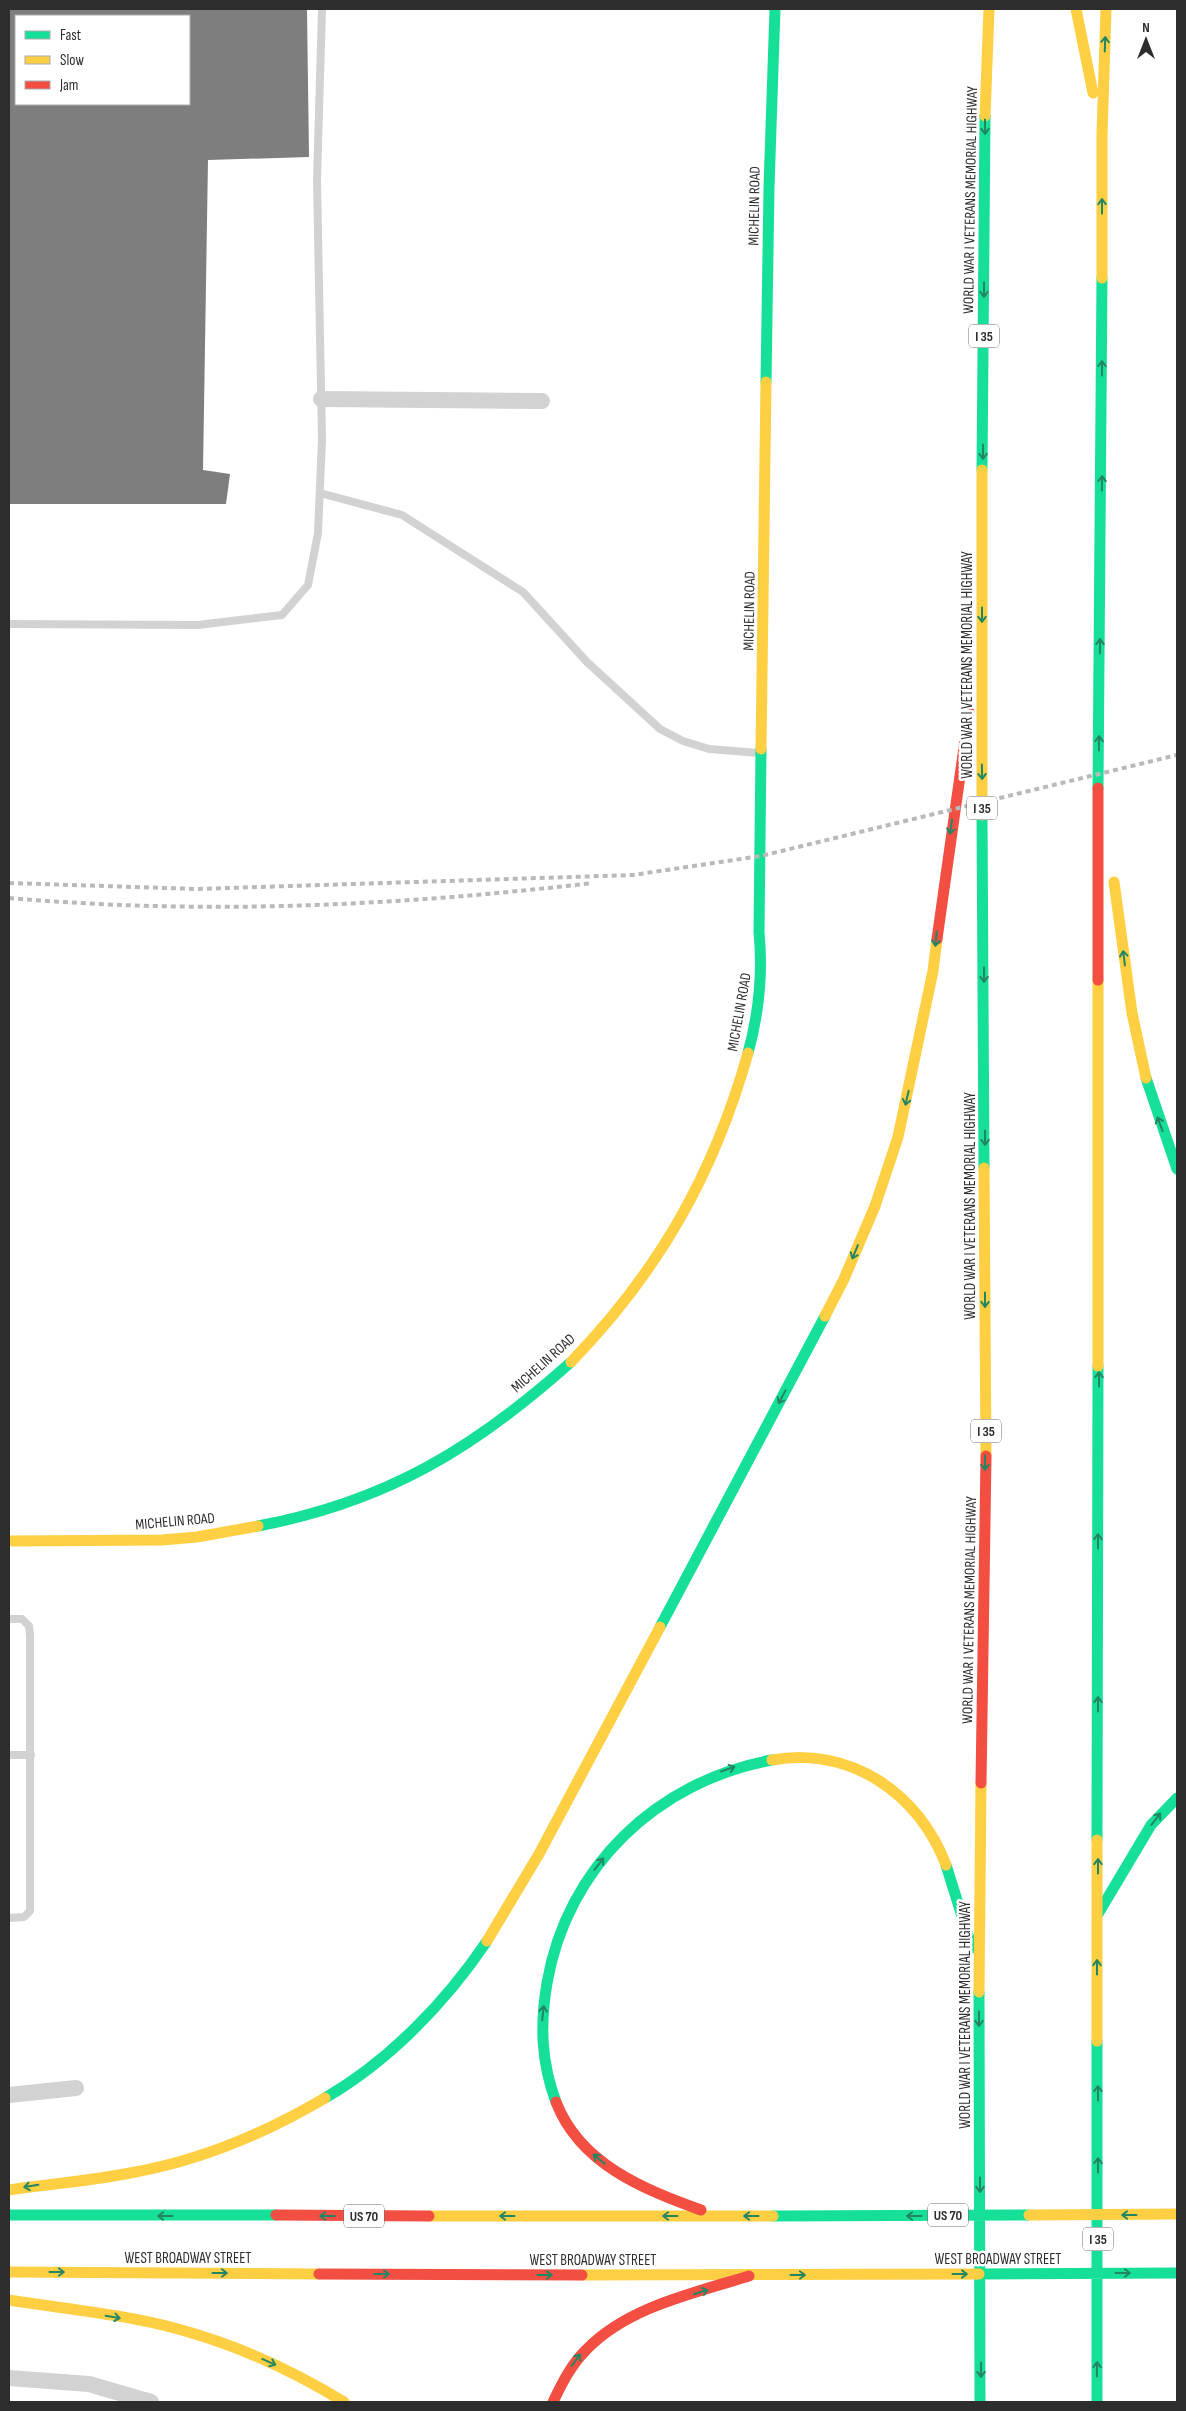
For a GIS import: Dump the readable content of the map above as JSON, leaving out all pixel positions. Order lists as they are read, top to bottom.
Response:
{
  "streets": {
    "main road": [
      "WORLD WAR I VETERANS MEMORIAL HIGHWAY",
      "MICHELIN ROAD",
      "I 35",
      "US 70",
      "WEST BROADWAY STREET"
    ]
  },
  "one_way": ["WORLD WAR I VETERANS MEMORIAL HIGHWAY"],
  "legend": ["Fast", "Slow", "Jam"],
  "north": "top"
}
